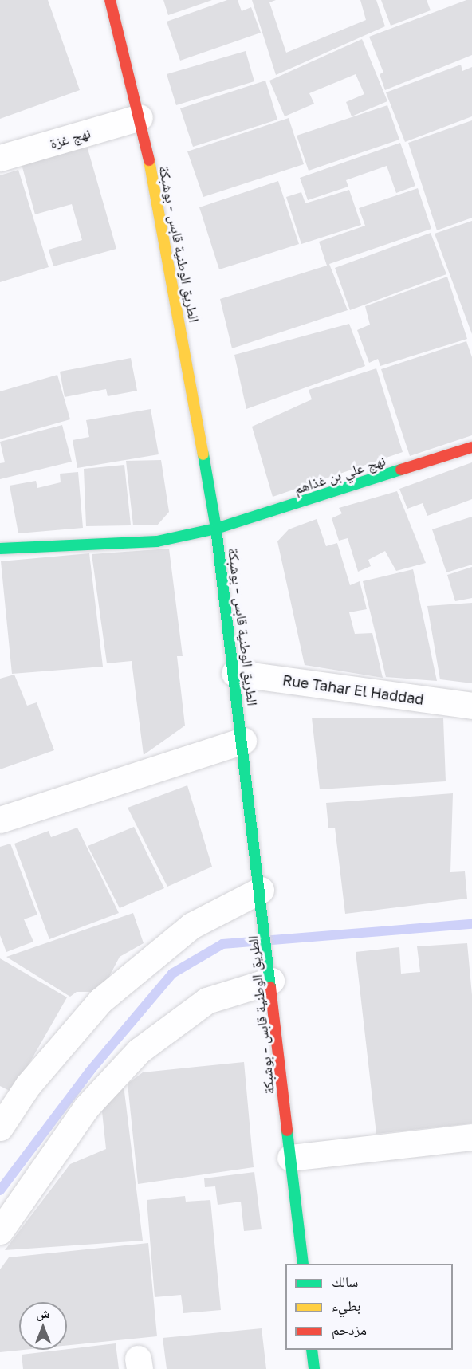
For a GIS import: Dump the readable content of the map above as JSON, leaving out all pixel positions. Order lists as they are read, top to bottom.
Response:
{
  "streets": {
    "main road": ["الطريق الوطنية قابس - بوشبكة", "نهج علي بن غذاهم"],
    "street": ["نهج غزة", "Rue Tahar El Haddad"]
  },
  "crossings": [
    ["نهج غزة", "الطريق الوطنية قابس - بوشبكة"],
    ["الطريق الوطنية قابس - بوشبكة", "نهج علي بن غذاهم"],
    ["الطريق الوطنية قابس - بوشبكة", "Rue Tahar El Haddad"]
  ],
  "legend": ["سالك", "بطيء", "مزدحم"],
  "north": "top"
}
